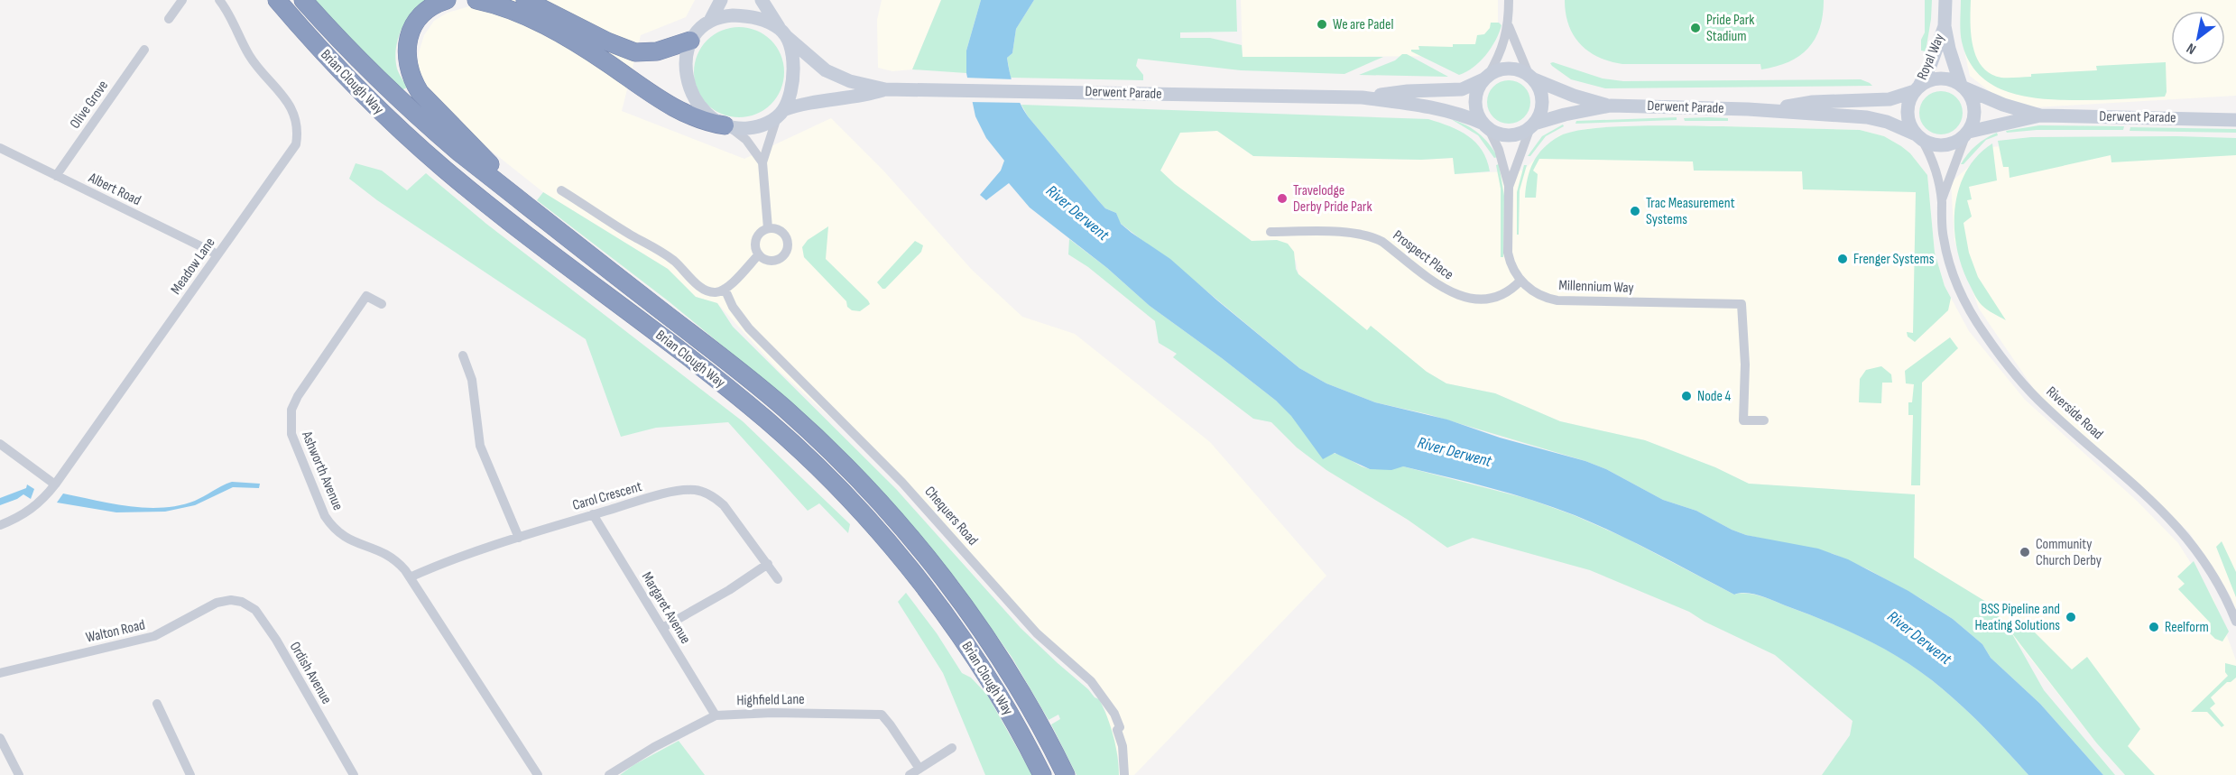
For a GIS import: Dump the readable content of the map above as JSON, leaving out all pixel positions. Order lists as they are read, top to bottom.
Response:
{
  "streets": {
    "highway": ["Brian Clough Way"],
    "street": [
      "Royal Way",
      "Derwent Parade",
      "Olive Grove",
      "Albert Road",
      "Prospect Place",
      "Meadow Lane",
      "Millennium Way",
      "Riverside Road",
      "Ashworth Avenue",
      "Carol Crescent",
      "Chequers Road",
      "Margaret Avenue",
      "Walton Road",
      "Ordish Avenue",
      "Highfield Lane"
    ]
  },
  "crossings": [
    ["Royal Way", "Derwent Parade"],
    ["Royal Way", "Riverside Road"],
    ["Derwent Parade", "Millennium Way"],
    ["Derwent Parade", "Riverside Road"],
    ["Olive Grove", "Albert Road"],
    ["Albert Road", "Meadow Lane"],
    ["Prospect Place", "Millennium Way"],
    ["Ashworth Avenue", "Carol Crescent"],
    ["Carol Crescent", "Margaret Avenue"],
    ["Margaret Avenue", "Highfield Lane"],
    ["Walton Road", "Ordish Avenue"]
  ],
  "water": ["River Derwent"],
  "places": [
    "We are Padel",
    "Pride Park Stadium",
    "Travelodge Derby Pride Park",
    "Trac Measurement Systems",
    "Frenger Systems",
    "Node 4",
    "Community Church Derby",
    "BSS Pipeline and Heating Solutions",
    "Reelform"
  ],
  "north": "bottom left"
}
